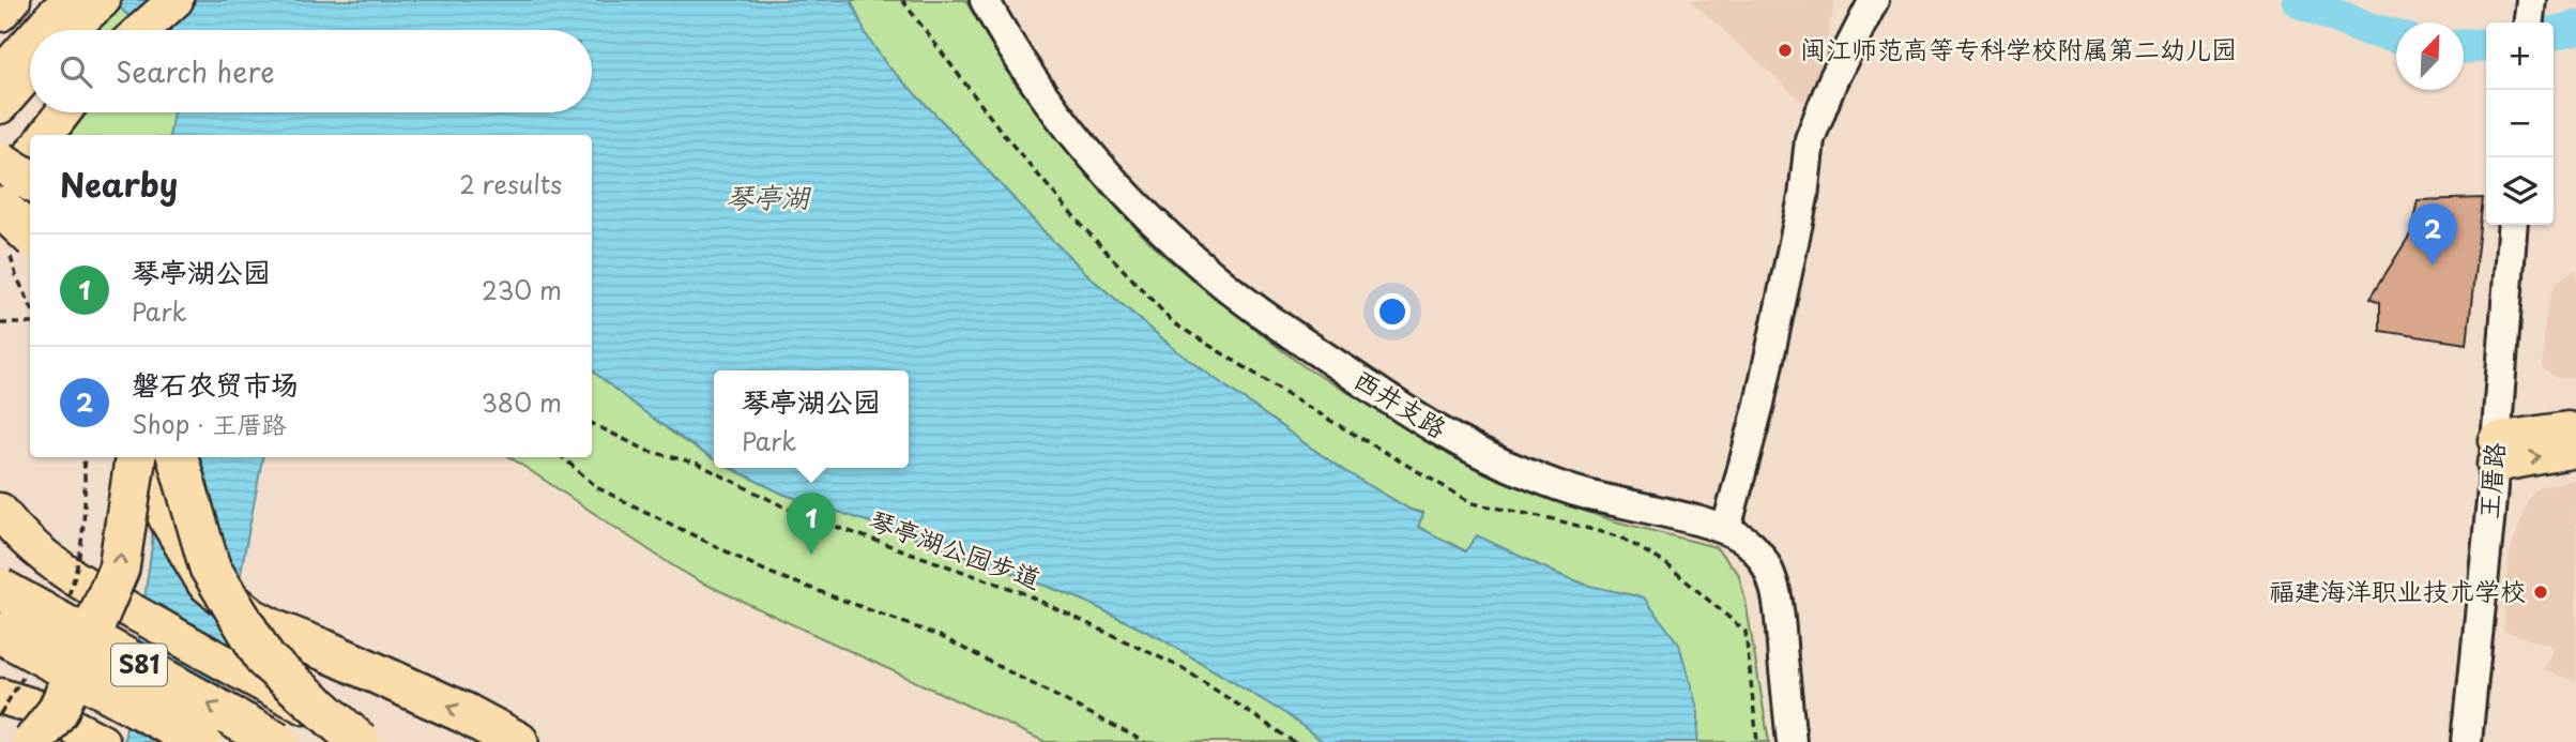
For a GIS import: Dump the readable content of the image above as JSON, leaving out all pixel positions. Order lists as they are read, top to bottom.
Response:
{
  "streets": {
    "highway": ["S81"],
    "street": ["西井支路", "王厝路"],
    "path": ["琴亭湖公园步道"]
  },
  "water": ["琴亭湖"],
  "places": ["闽江师范高等专科学校附属第二幼儿园", "福建海洋职业技术学校"],
  "north": "top right",
  "page": {
    "map_buttons": ["+", "−"],
    "search": "Search here",
    "heading": ["Nearby", "2 results"],
    "pins": ["2", "1"],
    "list": [
      {
        "mark": "1",
        "name": "琴亭湖公园",
        "note": "Park",
        "value": "230 m"
      },
      {
        "mark": "2",
        "name": "磐石农贸市场",
        "note": "Shop · 王厝路",
        "value": "380 m"
      }
    ],
    "popup": ["琴亭湖公园", "Park"]
  }
}
